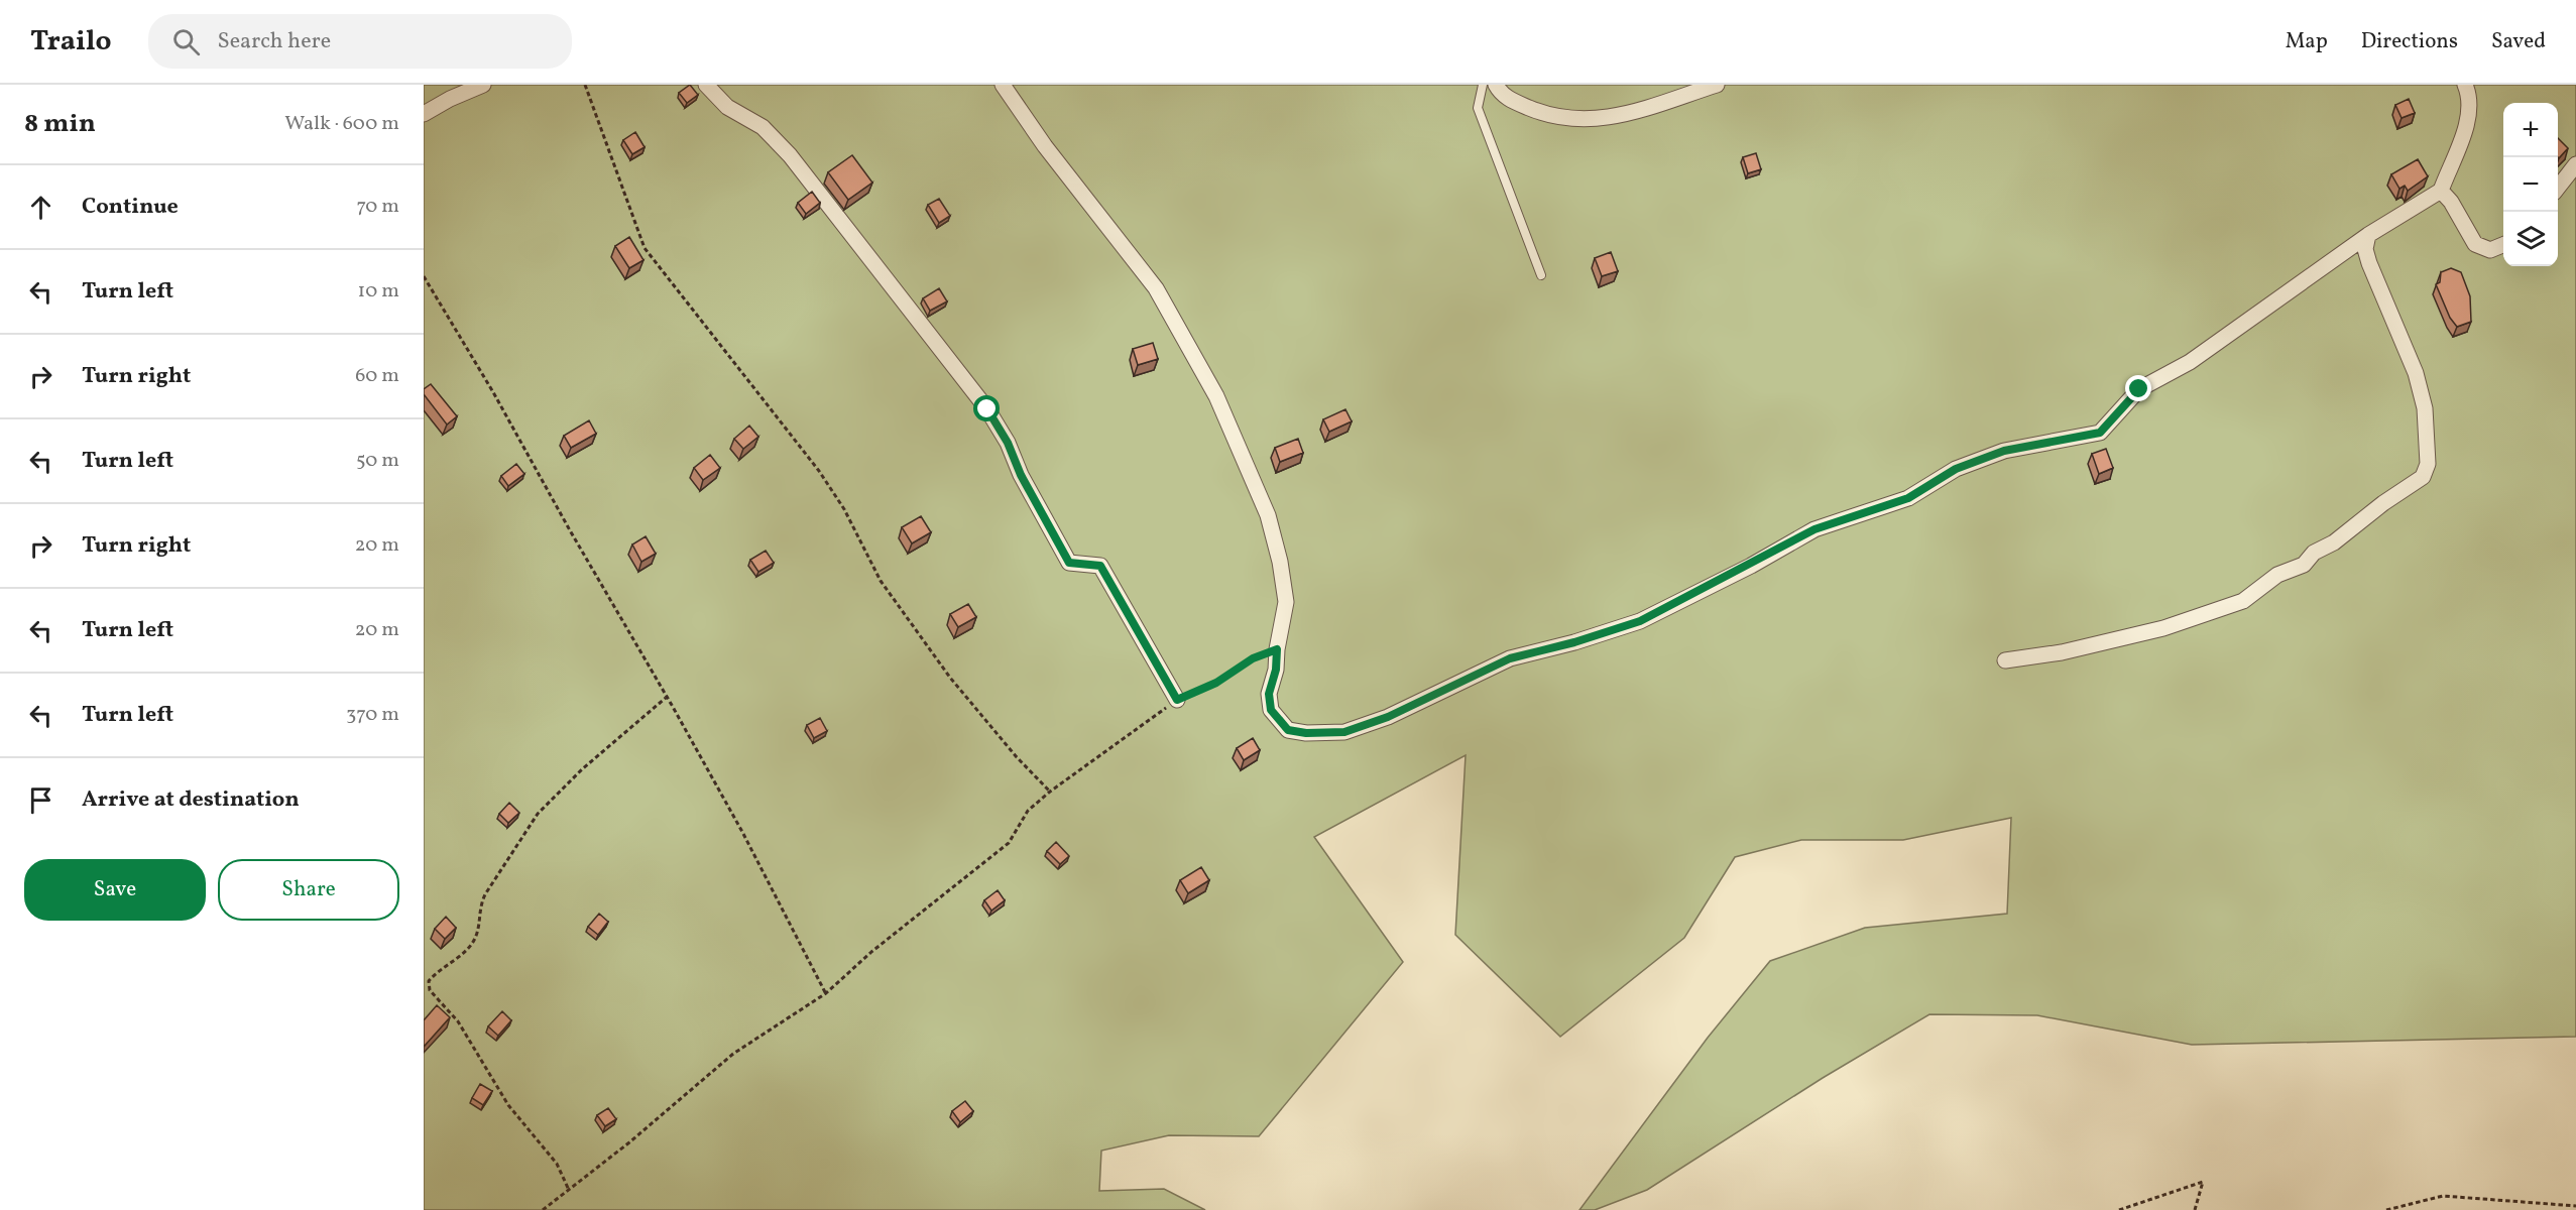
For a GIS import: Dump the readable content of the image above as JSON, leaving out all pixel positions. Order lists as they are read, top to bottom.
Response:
{
  "page": {
    "header": "Trailo",
    "search": "Search here",
    "nav": ["Map", "Directions", "Saved"],
    "heading": ["8 min", "Walk · 600 m"],
    "map_buttons": ["+", "−"],
    "list": [
      ["Continue", "70 m"],
      ["Turn left", "10 m"],
      ["Turn right", "60 m"],
      ["Turn left", "50 m"],
      ["Turn right", "20 m"],
      ["Turn left", "20 m"],
      ["Turn left", "370 m"],
      "Arrive at destination"
    ],
    "buttons": ["Save", "Share"]
  }
}
